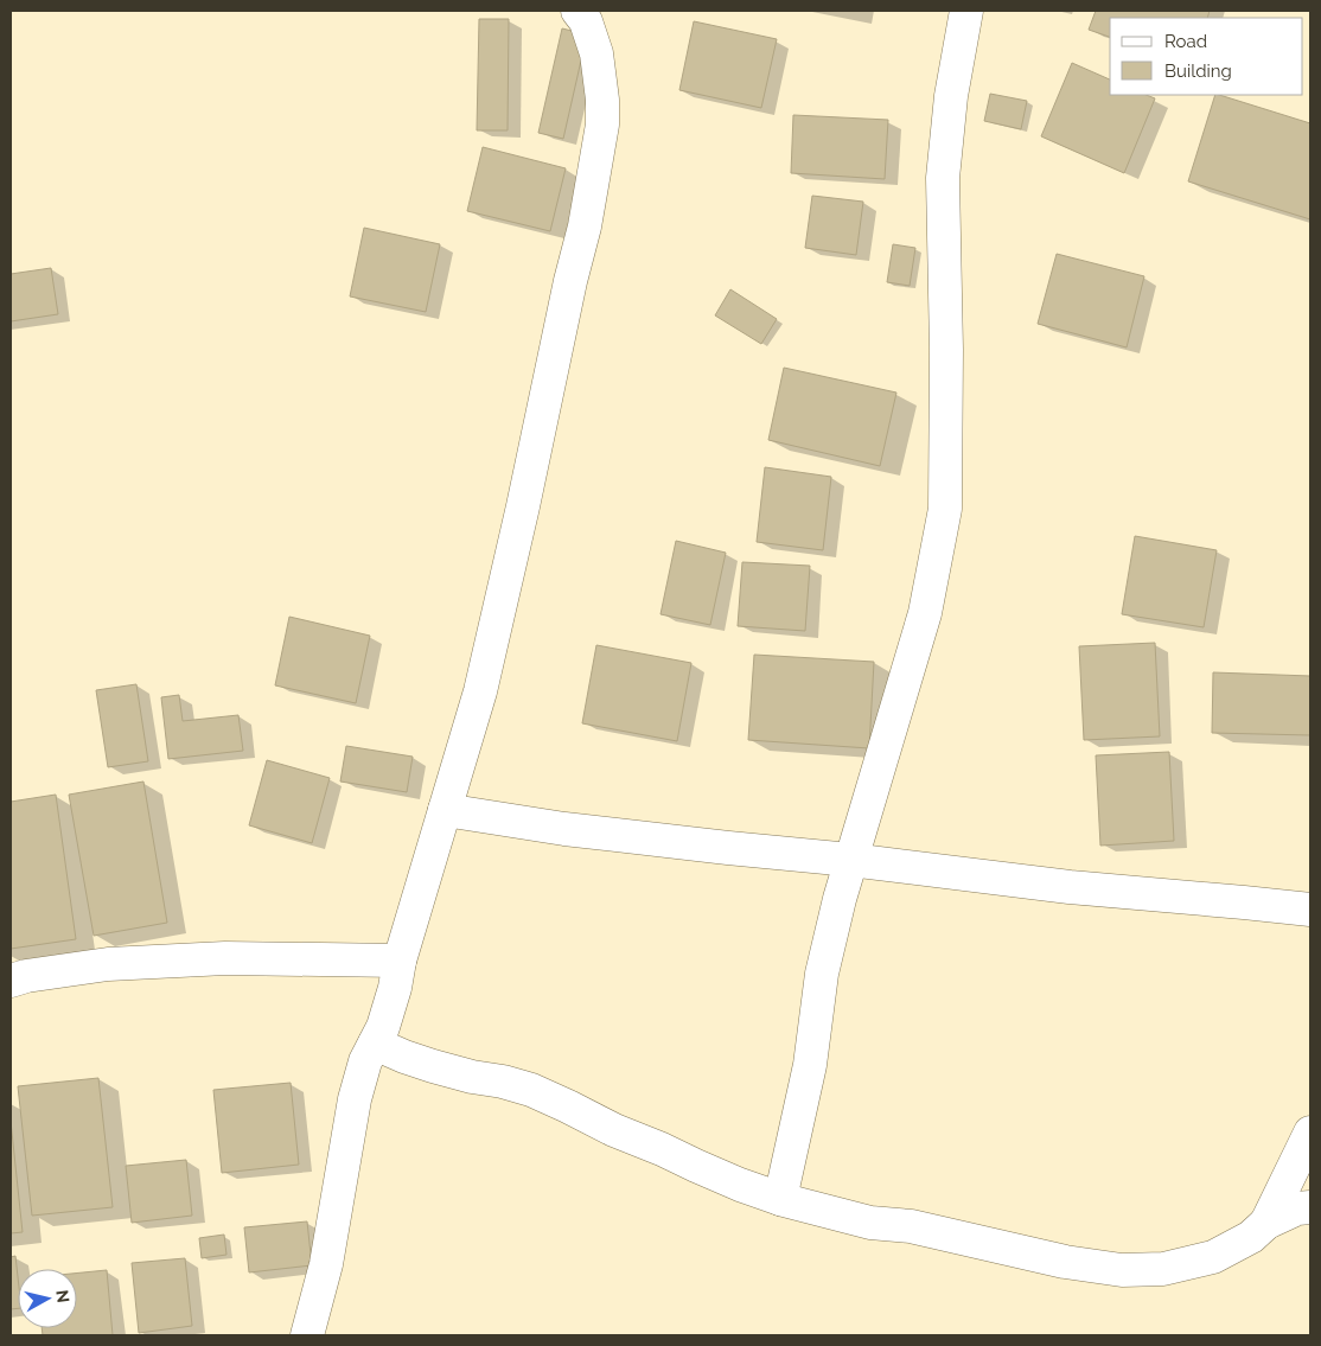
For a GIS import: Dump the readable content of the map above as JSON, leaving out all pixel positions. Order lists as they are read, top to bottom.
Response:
{
  "legend": ["Road", "Building"],
  "north": "right"
}
